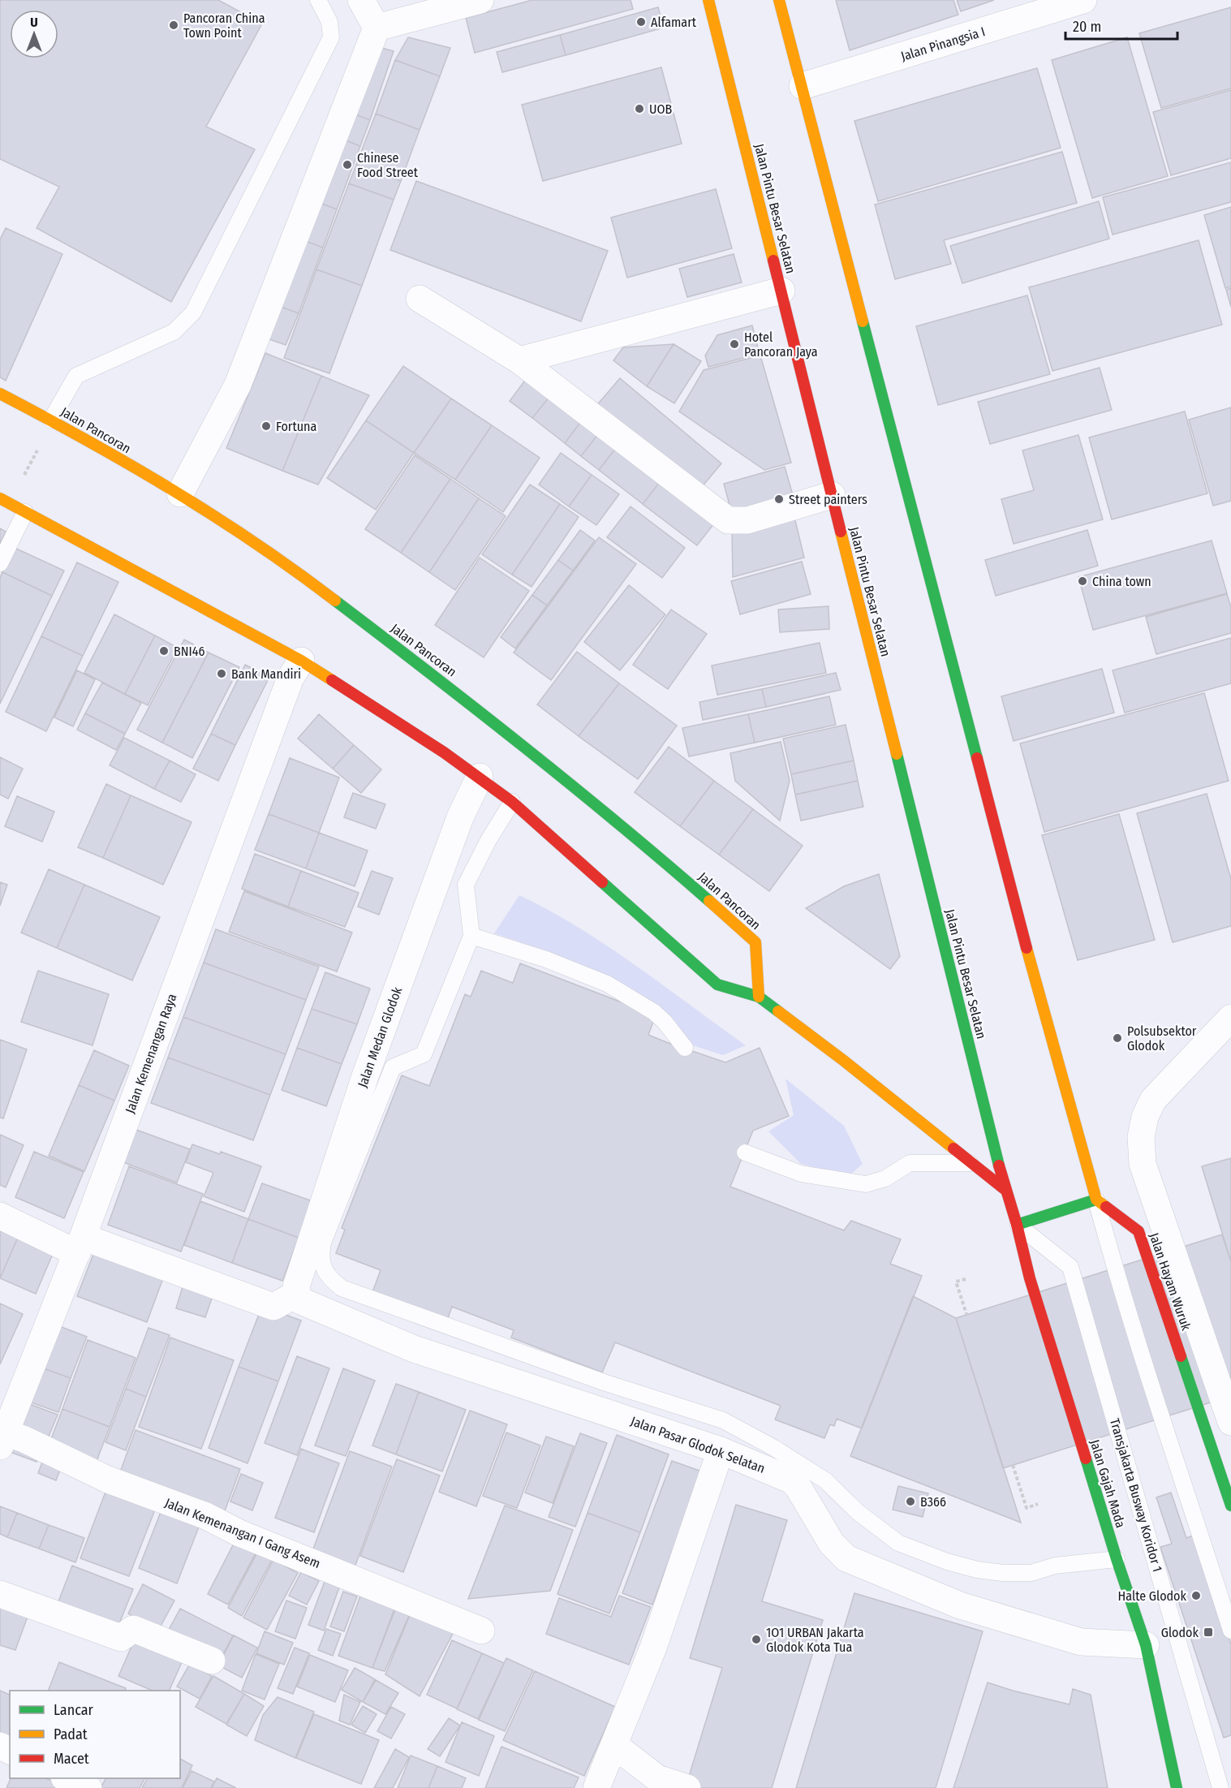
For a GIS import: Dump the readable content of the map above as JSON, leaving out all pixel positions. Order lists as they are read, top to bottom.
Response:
{
  "streets": {
    "main road": [
      "Jalan Pintu Besar Selatan",
      "Jalan Pancoran",
      "Jalan Hayam Wuruk",
      "Jalan Gajah Mada"
    ],
    "street": [
      "Jalan Pinangsia I",
      "Jalan Medan Glodok",
      "Jalan Kemenangan Raya",
      "Jalan Pasar Glodok Selatan",
      "Jalan Kemenangan I Gang Asem"
    ],
    "lane": ["Transjakarta Busway Koridor 1"]
  },
  "crossings": [
    ["Jalan Pintu Besar Selatan", "Jalan Gajah Mada"],
    ["Jalan Medan Glodok", "Jalan Pasar Glodok Selatan"],
    ["Jalan Kemenangan Raya", "Jalan Kemenangan I Gang Asem"],
    ["Jalan Pasar Glodok Selatan", "Jalan Gajah Mada"],
    ["Jalan Gajah Mada", "Transjakarta Busway Koridor 1"]
  ],
  "places": {
    "other": [
      "Alfamart",
      "Pancoran China Town Point",
      "UOB",
      "Chinese Food Street",
      "Hotel Pancoran Jaya",
      "Fortuna",
      "Street painters",
      "China town",
      "BNI46",
      "Bank Mandiri",
      "Polsubsektor Glodok",
      "B366",
      "Halte Glodok",
      "1O1 URBAN Jakarta Glodok Kota Tua"
    ],
    "transit": ["Glodok"]
  },
  "legend": ["Lancar", "Padat", "Macet"],
  "scale_bar": "20 m",
  "north": "top"
}
